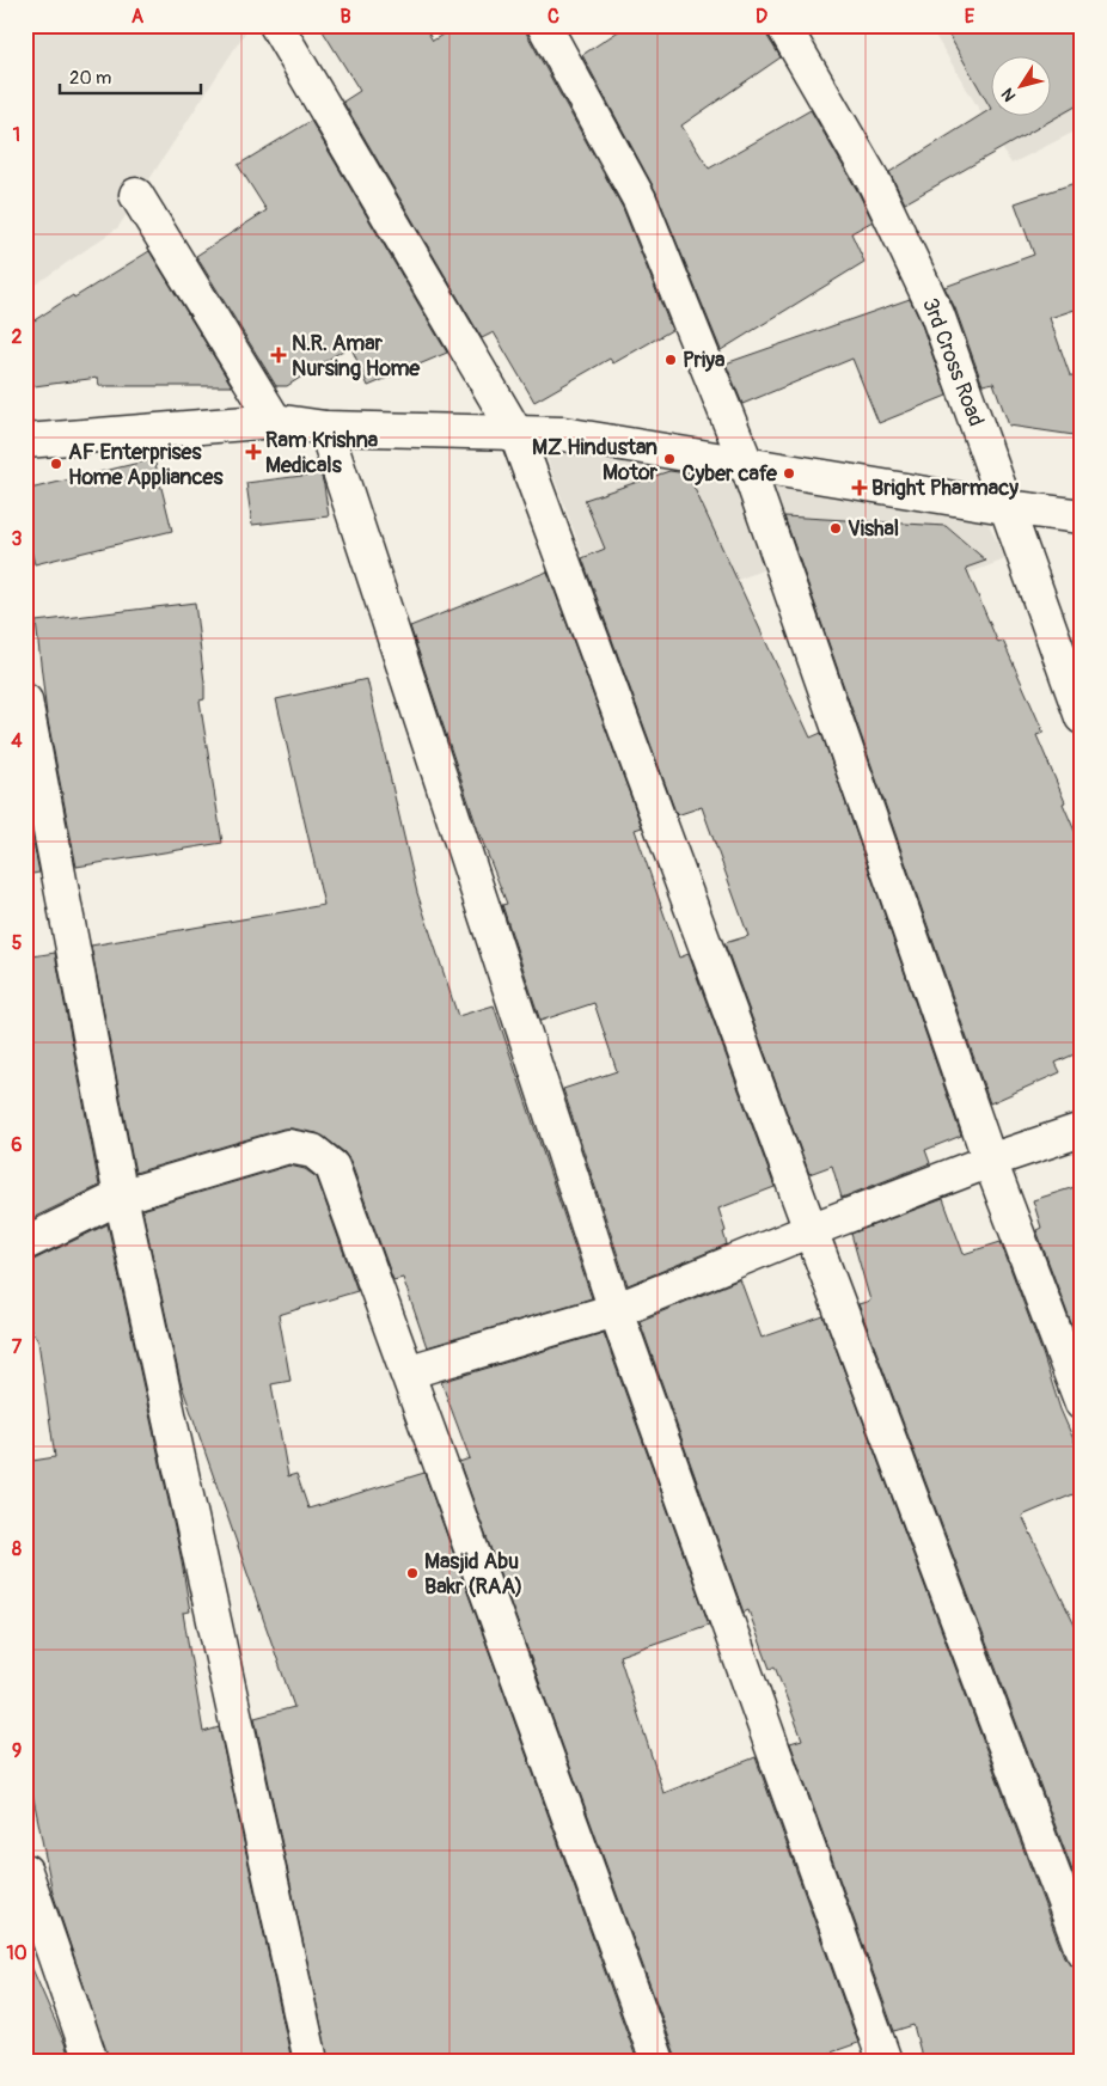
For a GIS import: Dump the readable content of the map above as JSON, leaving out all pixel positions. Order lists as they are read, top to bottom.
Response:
{
  "streets": {
    "street": ["3rd Cross Road"]
  },
  "places": {
    "health": ["N.R. Amar Nursing Home", "Ram Krishna Medicals", "Bright Pharmacy"],
    "other": [
      "Priya",
      "MZ Hindustan Motor",
      "AF Enterprises Home Appliances",
      "Cyber cafe",
      "Vishal",
      "Masjid Abu Bakr (RAA)"
    ]
  },
  "scale_bar": "20 m",
  "north": "bottom left",
  "grid": {
    "columns": [
      "A",
      "B",
      "C",
      "D",
      "E"
    ],
    "rows": [
      "1",
      "2",
      "3",
      "4",
      "5",
      "6",
      "7",
      "8",
      "9",
      "10"
    ]
  }
}
